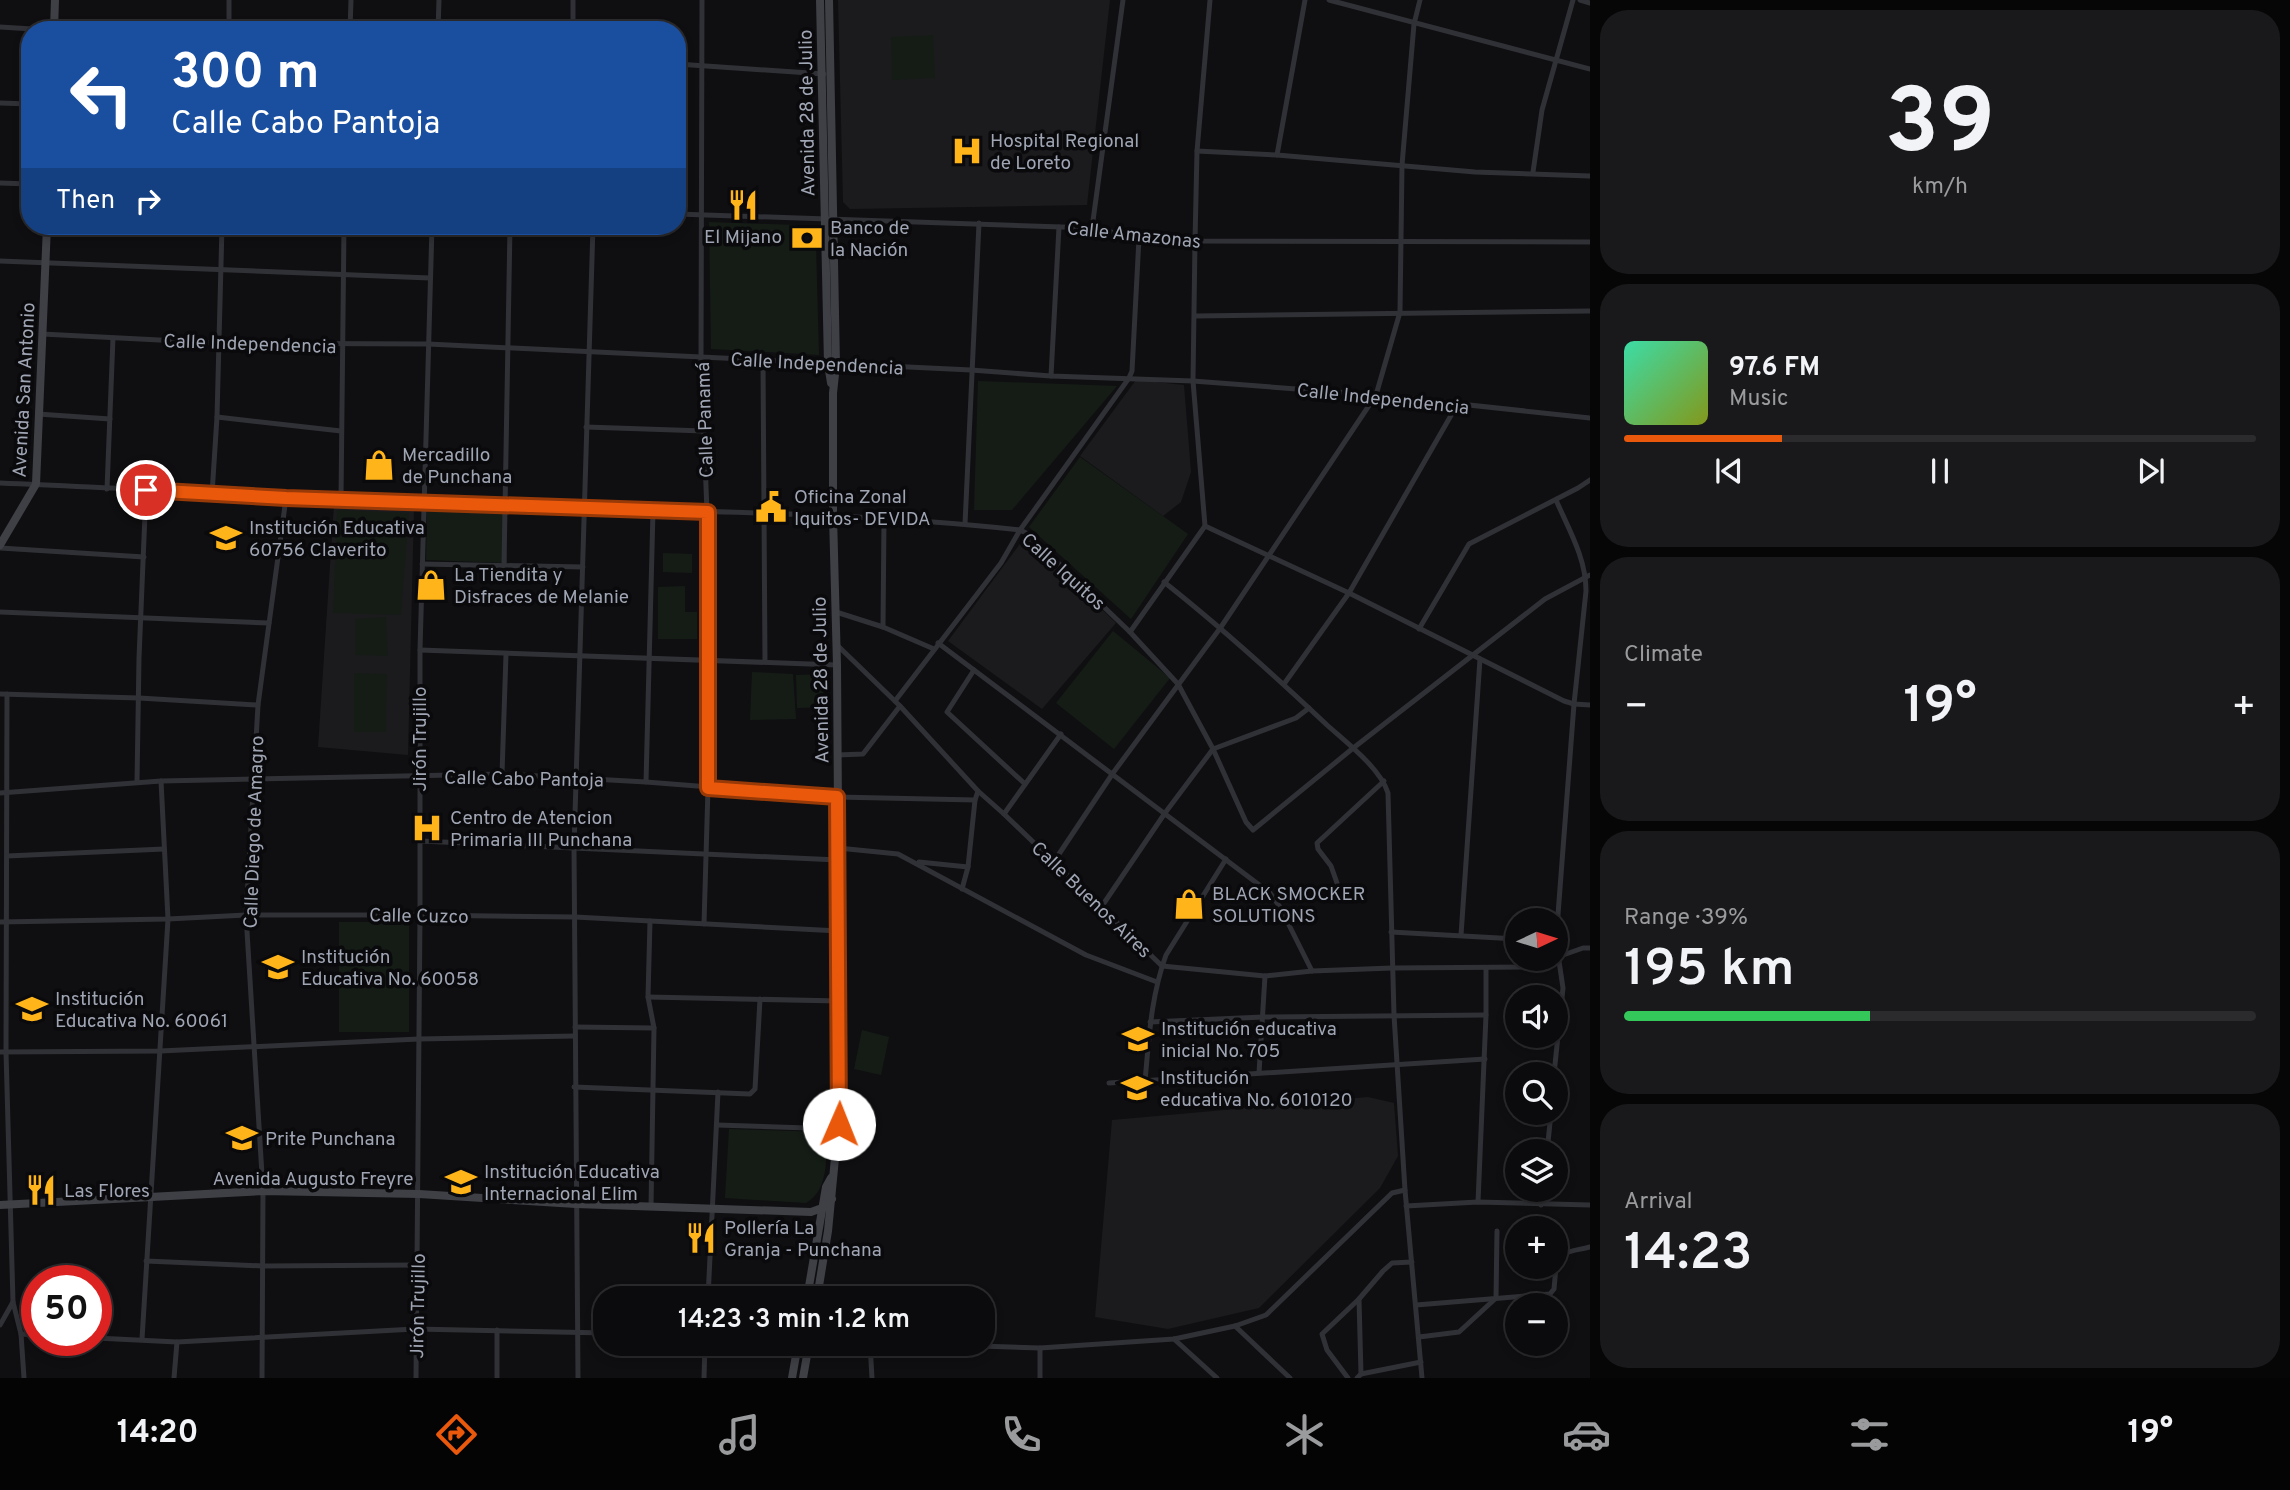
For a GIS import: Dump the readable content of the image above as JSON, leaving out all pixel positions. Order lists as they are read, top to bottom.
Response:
{
  "streets": {
    "main road": ["Avenida 28 de Julio", "Avenida San Antonio", "Avenida Augusto Freyre"],
    "street": [
      "Calle Amazonas",
      "Calle Independencia",
      "Calle Panamá",
      "Calle Iquitos",
      "Jirón Trujillo",
      "Calle Cabo Pantoja",
      "Calle Diego de Amagro",
      "Calle Buenos Aires",
      "Calle Cuzco"
    ]
  },
  "crossings": [
    ["Avenida 28 de Julio", "Calle Amazonas"],
    ["Avenida 28 de Julio", "Calle Independencia"],
    ["Avenida 28 de Julio", "Calle Iquitos"],
    ["Avenida 28 de Julio", "Calle Cabo Pantoja"],
    ["Avenida 28 de Julio", "Calle Buenos Aires"],
    ["Avenida 28 de Julio", "Calle Cuzco"],
    ["Avenida 28 de Julio", "Avenida Augusto Freyre"],
    ["Calle Amazonas", "Calle Panamá"],
    ["Calle Independencia", "Avenida San Antonio"],
    ["Calle Independencia", "Calle Panamá"],
    ["Calle Independencia", "Jirón Trujillo"],
    ["Avenida San Antonio", "Calle Iquitos"],
    ["Calle Panamá", "Calle Iquitos"],
    ["Calle Panamá", "Calle Cabo Pantoja"],
    ["Calle Panamá", "Calle Cuzco"],
    ["Calle Iquitos", "Jirón Trujillo"],
    ["Calle Iquitos", "Calle Diego de Amagro"],
    ["Jirón Trujillo", "Calle Cabo Pantoja"],
    ["Jirón Trujillo", "Calle Cuzco"],
    ["Jirón Trujillo", "Avenida Augusto Freyre"],
    ["Calle Cabo Pantoja", "Calle Diego de Amagro"],
    ["Calle Diego de Amagro", "Calle Cuzco"],
    ["Calle Diego de Amagro", "Avenida Augusto Freyre"]
  ],
  "places": {
    "hospital": ["Hospital Regional de Loreto", "Centro de Atencion Primaria III Punchana"],
    "restaurant": ["El Mijano", "Las Flores", "Pollería La Granja - Punchana"],
    "bank": ["Banco de la Nación"],
    "shop": ["Mercadillo de Punchana", "La Tiendita y Disfraces de Melanie", "BLACK SMOCKER SOLUTIONS"],
    "public building": ["Oficina Zonal Iquitos- DEVIDA"],
    "school or university": [
      "Institución Educativa 60756 Claverito",
      "Institución Educativa No. 60058",
      "Institución Educativa No. 60061",
      "Institución educativa inicial No. 705",
      "Institución educativa No. 6010120",
      "Prite Punchana",
      "Institución Educativa Internacional Elim"
    ]
  },
  "north": "right",
  "page": {
    "tile": [
      ["39", "km/h"],
      "Climate",
      ["Range · 39%", "195 km"],
      ["Arrival", "14:23"]
    ],
    "turn": ["300 m", "Calle Cabo Pantoja"],
    "then": "Then",
    "song": ["97.6 FM", "Music"],
    "heat": ["−", "19°", "+"],
    "map_buttons": ["+", "−"],
    "limit": "50",
    "trip": "14:23 · 3 min · 1.2 km",
    "tabs": ["14:20", "19°"]
  }
}
